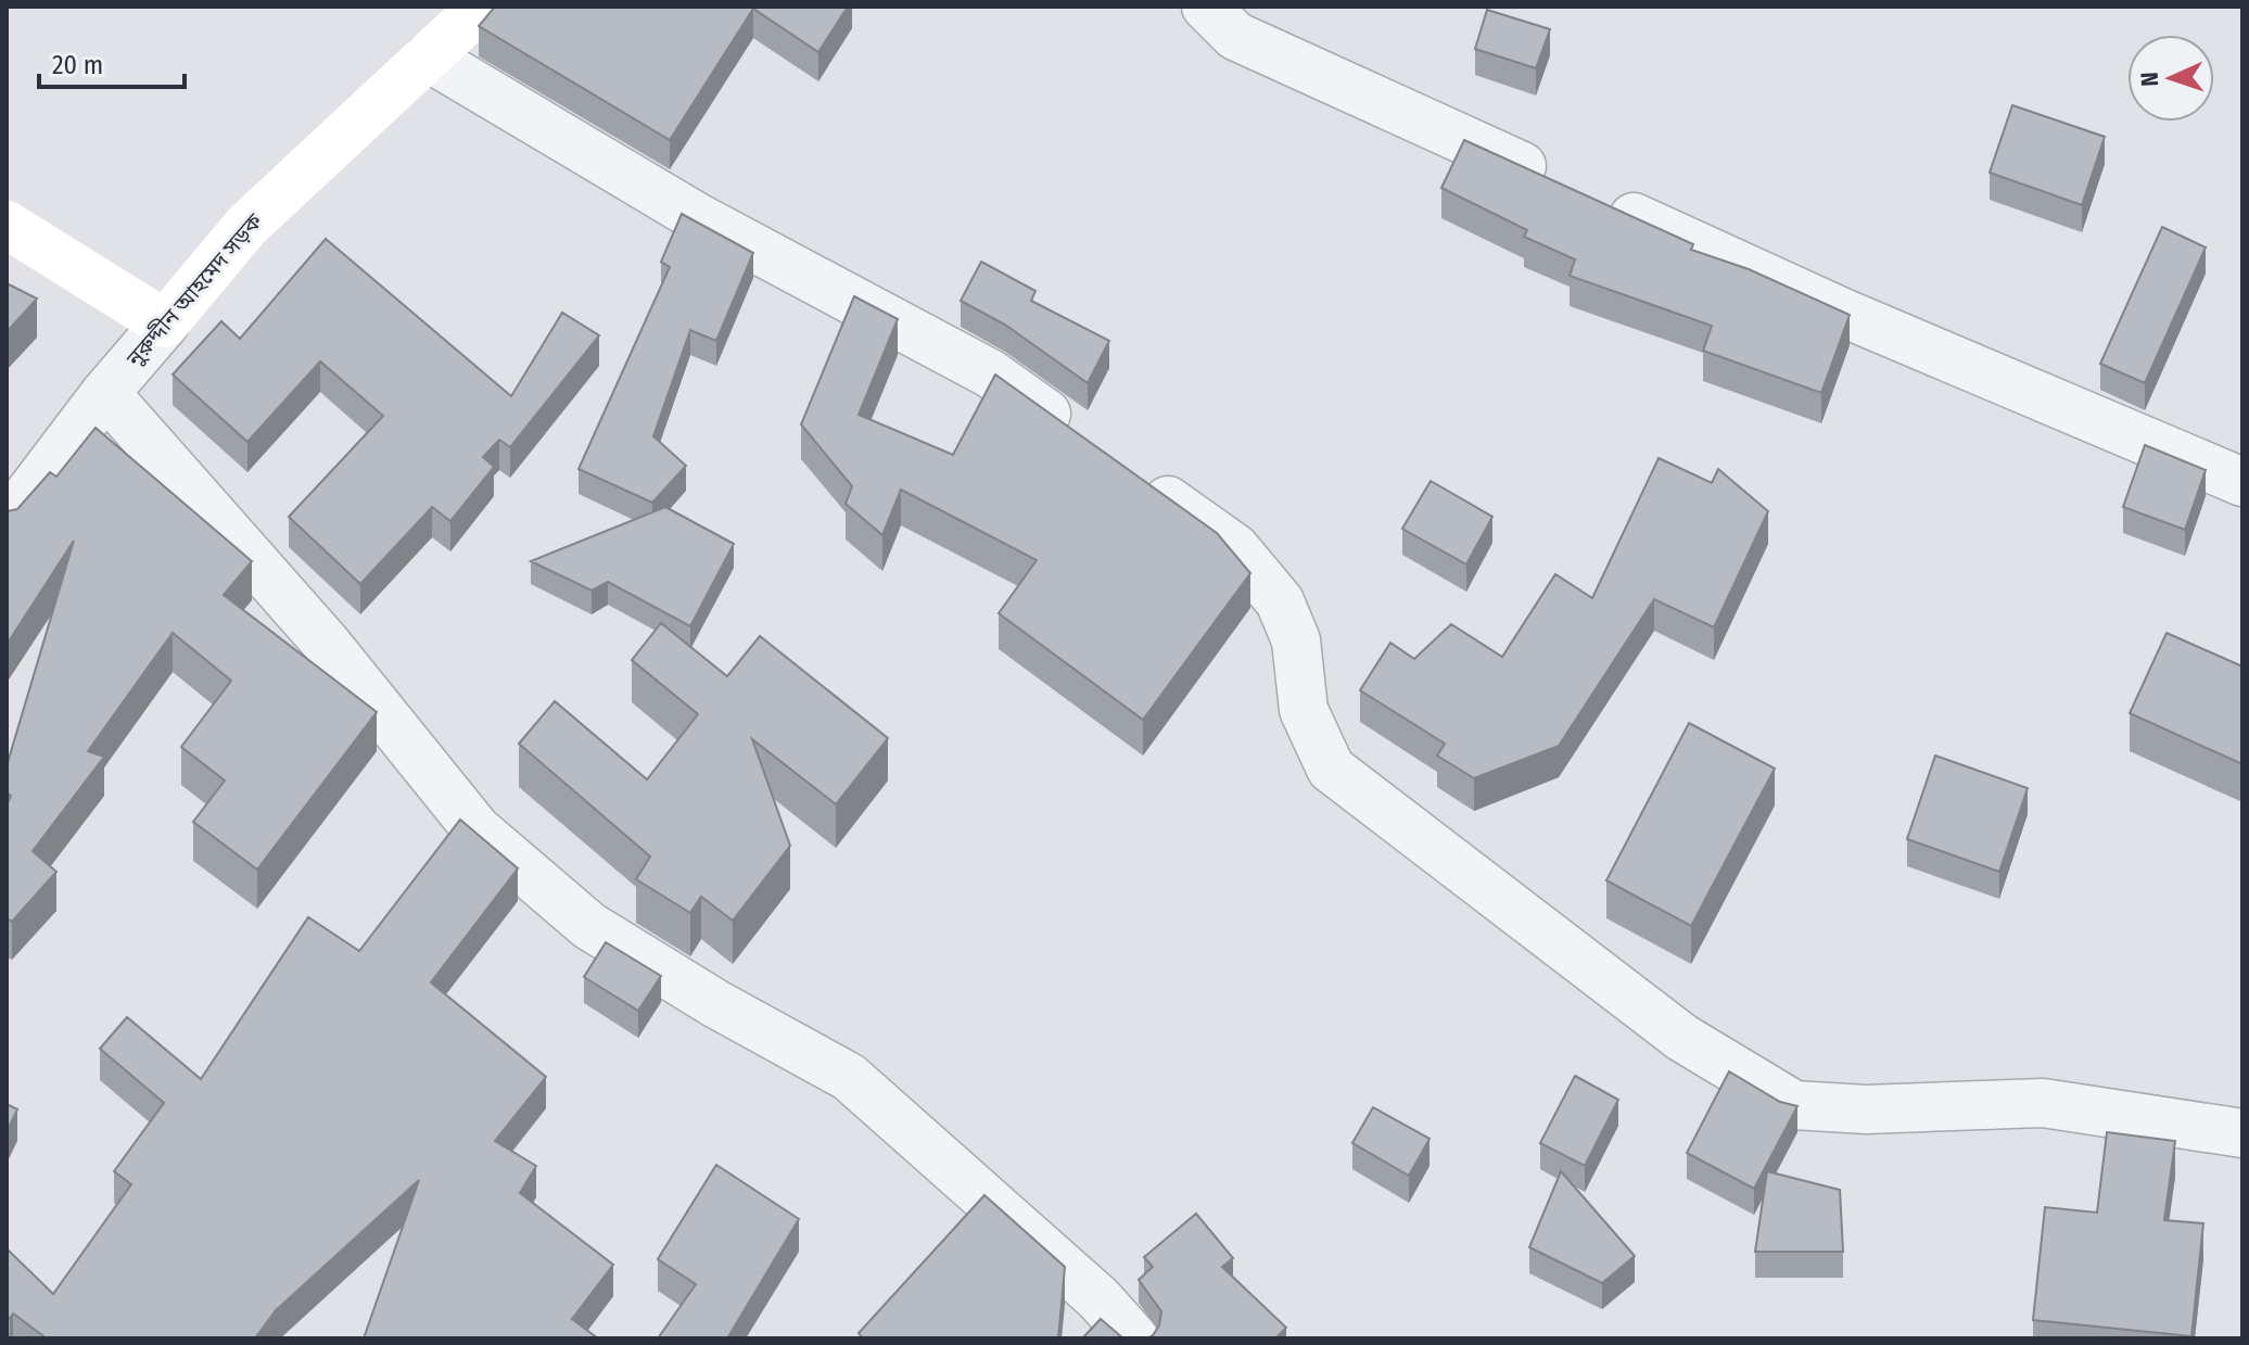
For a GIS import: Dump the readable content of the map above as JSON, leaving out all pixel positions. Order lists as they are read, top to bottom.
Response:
{
  "streets": {
    "main road": ["নুরুদ্দীন আহমেদ সড়ক"]
  },
  "scale_bar": "20 m",
  "north": "left"
}
